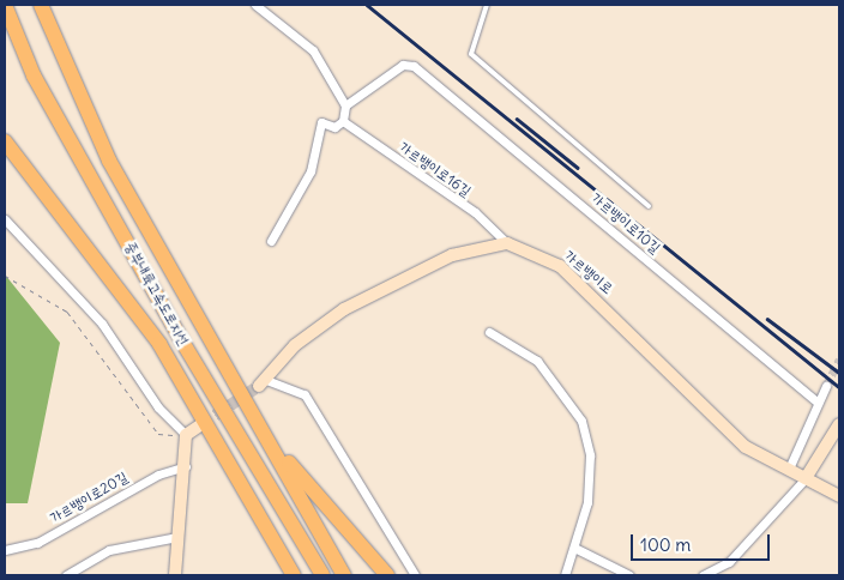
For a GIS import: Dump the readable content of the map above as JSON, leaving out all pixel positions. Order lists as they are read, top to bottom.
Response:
{
  "streets": {
    "highway": ["중부내륙고속도로지선"],
    "street": [
      "가르뱅이로16길",
      "가르뱅이로10길",
      "가르뱅이로",
      "가르뱅이로20길"
    ]
  },
  "crossings": [
    ["가르뱅이로16길", "가르뱅이로"]
  ],
  "scale_bar": "100 m"
}
